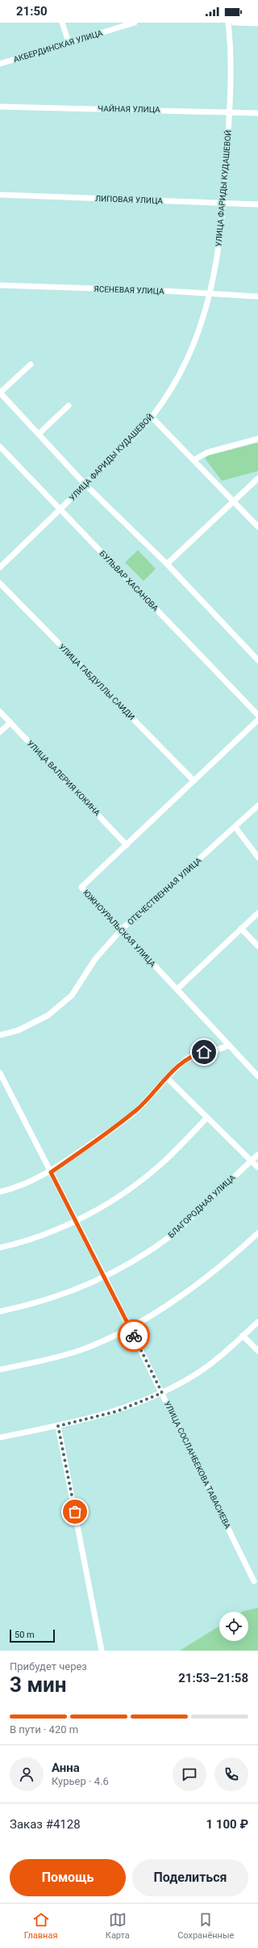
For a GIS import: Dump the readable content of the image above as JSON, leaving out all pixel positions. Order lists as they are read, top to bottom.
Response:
{
  "streets": {
    "street": [
      "АКБЕРДИНСКАЯ УЛИЦА",
      "ЧАЙНАЯ УЛИЦА",
      "УЛИЦА ФАРИДЫ КУДАШЕВОЙ",
      "ЛИПОВАЯ УЛИЦА",
      "ЯСЕНЕВАЯ УЛИЦА",
      "БУЛЬВАР ХАСАНОВА",
      "УЛИЦА ГАБДУЛЛЫ САИДИ",
      "УЛИЦА ВАЛЕРИЯ КОКИНА",
      "ОТЕЧЕСТВЕННАЯ УЛИЦА",
      "ЮЖНОУРАЛЬСКАЯ УЛИЦА",
      "БЛАГОРОДНАЯ УЛИЦА",
      "УЛИЦА СОСЛАНБЕКОВА ТАВАСИЕВА"
    ]
  },
  "crossings": [
    ["ЧАЙНАЯ УЛИЦА", "УЛИЦА ФАРИДЫ КУДАШЕВОЙ"],
    ["УЛИЦА ФАРИДЫ КУДАШЕВОЙ", "ЛИПОВАЯ УЛИЦА"],
    ["УЛИЦА ФАРИДЫ КУДАШЕВОЙ", "ЯСЕНЕВАЯ УЛИЦА"],
    ["УЛИЦА ФАРИДЫ КУДАШЕВОЙ", "БУЛЬВАР ХАСАНОВА"],
    ["УЛИЦА ГАБДУЛЛЫ САИДИ", "ЮЖНОУРАЛЬСКАЯ УЛИЦА"],
    ["УЛИЦА ВАЛЕРИЯ КОКИНА", "ЮЖНОУРАЛЬСКАЯ УЛИЦА"],
    ["ОТЕЧЕСТВЕННАЯ УЛИЦА", "ЮЖНОУРАЛЬСКАЯ УЛИЦА"],
    ["БЛАГОРОДНАЯ УЛИЦА", "УЛИЦА СОСЛАНБЕКОВА ТАВАСИЕВА"]
  ],
  "scale_bar": "50 m",
  "page": {
    "status": "21:50",
    "scale": "50 m",
    "heading": ["3 мин", "Прибудет через", "21:53–21:58"],
    "panel": [
      "Анна",
      "Курьер · 4.6",
      "Заказ #4128",
      "1 100 ₽"
    ],
    "bar": "В пути · 420 m",
    "buttons": ["Помощь", "Поделиться"],
    "tabs": ["Главная", "Карта", "Сохранённые"]
  }
}
